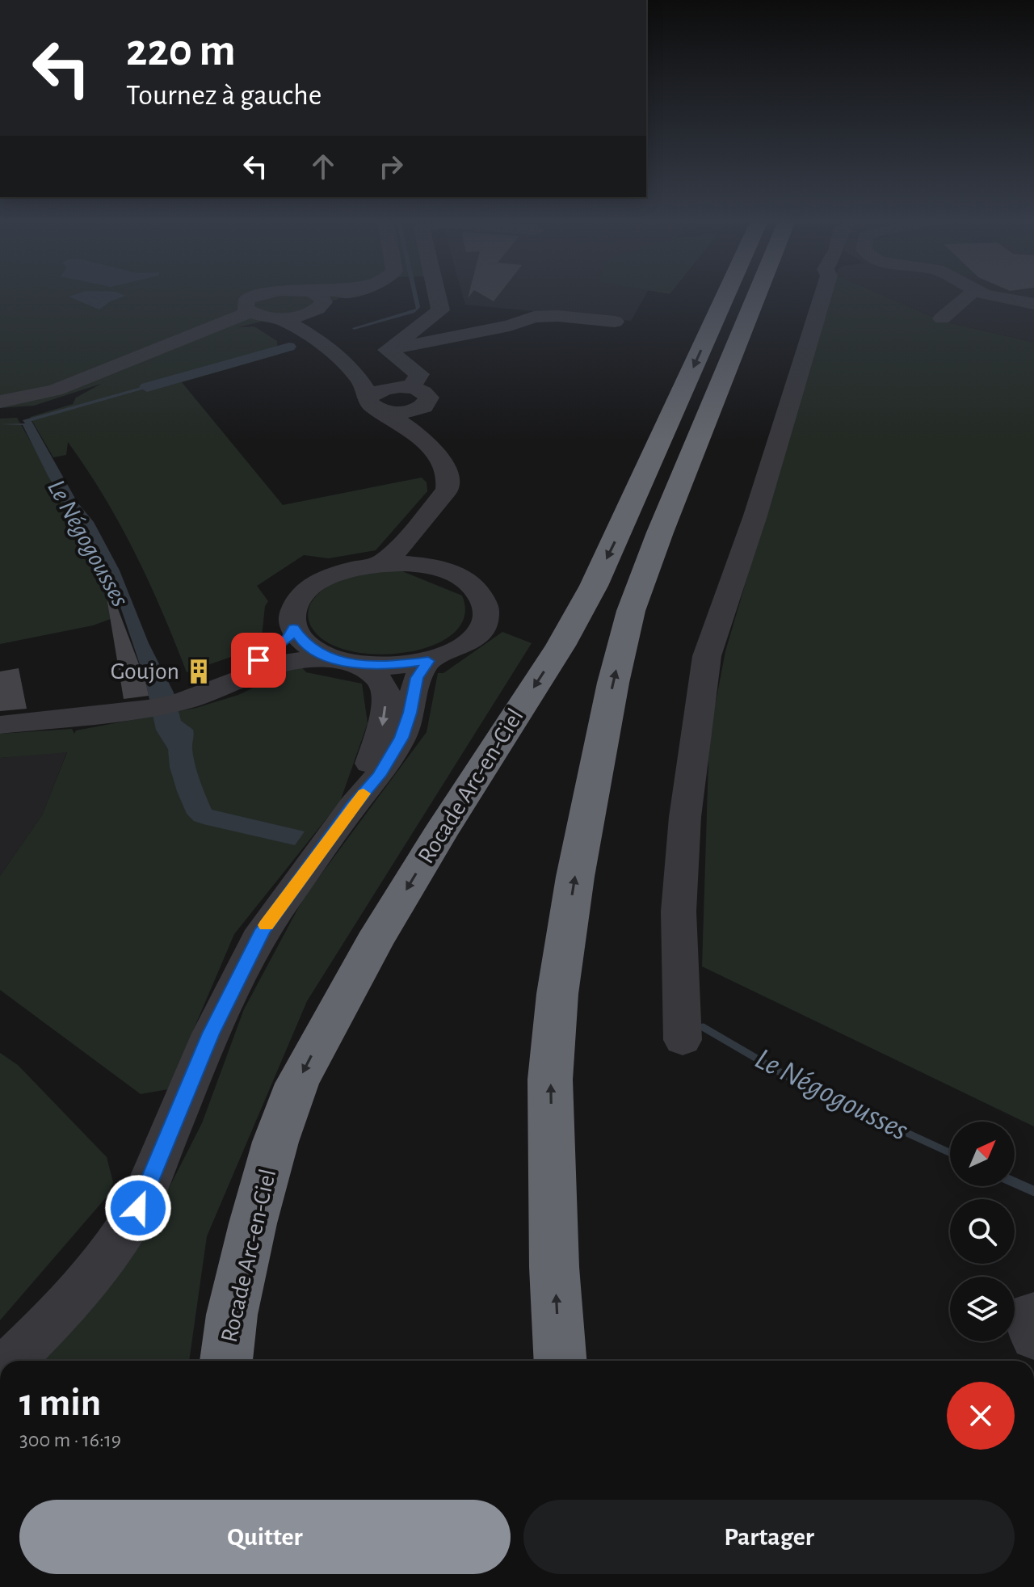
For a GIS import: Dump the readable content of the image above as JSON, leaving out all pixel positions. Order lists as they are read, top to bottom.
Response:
{
  "streets": {
    "highway": ["Rocade Arc-en-Ciel"]
  },
  "water": ["Le Négogousses"],
  "places": {
    "building": ["Goujon"]
  },
  "north": "top right",
  "page": {
    "turn": ["220 m", "Tournez à gauche"],
    "heading": ["1 min", "300 m · 16:19"],
    "buttons": ["Quitter", "Partager"]
  }
}
